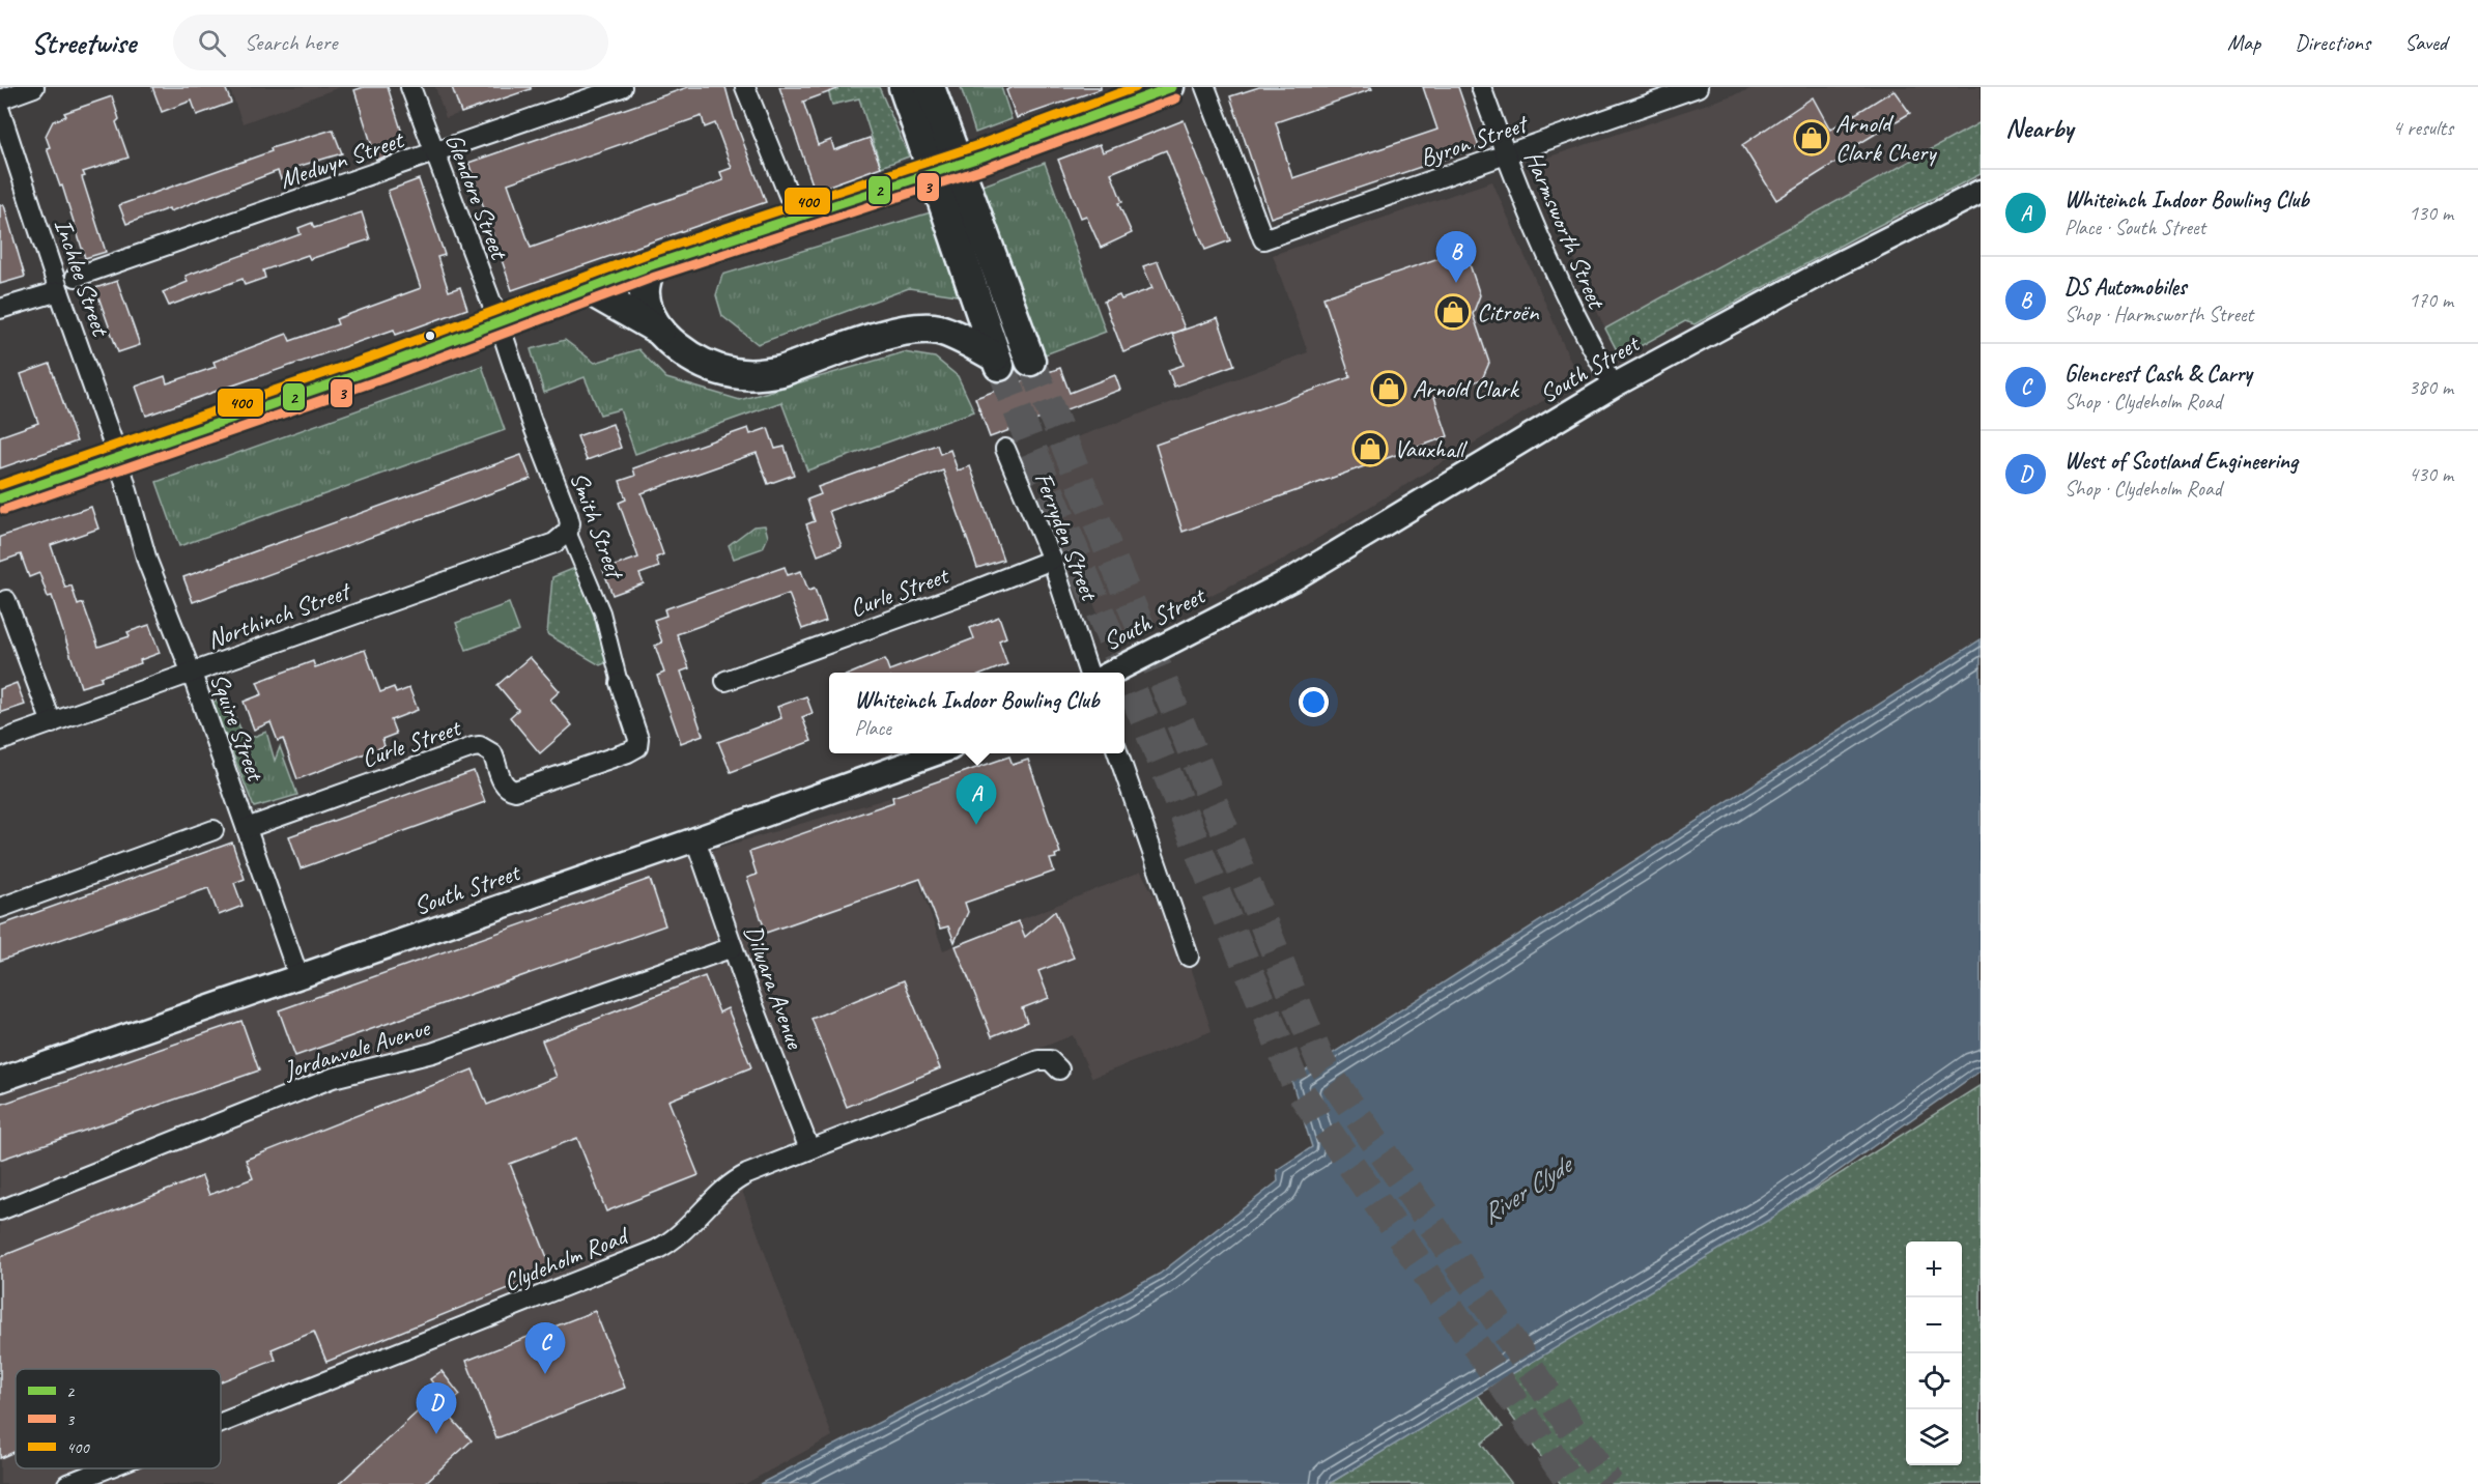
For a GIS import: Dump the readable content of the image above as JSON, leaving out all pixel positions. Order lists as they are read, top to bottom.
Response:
{
  "streets": {
    "street": [
      "Byron Street",
      "Medwyn Street",
      "Glendore Street",
      "Harmsworth Street",
      "Inchlee Street",
      "South Street",
      "Smith Street",
      "Ferryden Street",
      "Curle Street",
      "Northinch Street",
      "Squire Street",
      "Dilwara Avenue",
      "Jordanvale Avenue",
      "Clydeholm Road"
    ]
  },
  "crossings": [
    ["Byron Street", "Harmsworth Street"],
    ["Medwyn Street", "Glendore Street"],
    ["Glendore Street", "Smith Street"],
    ["Harmsworth Street", "South Street"],
    ["Inchlee Street", "Squire Street"],
    ["South Street", "Squire Street"],
    ["South Street", "Dilwara Avenue"],
    ["Smith Street", "Curle Street"],
    ["Smith Street", "Northinch Street"],
    ["Ferryden Street", "Curle Street"],
    ["Curle Street", "Squire Street"],
    ["Northinch Street", "Squire Street"],
    ["Dilwara Avenue", "Jordanvale Avenue"],
    ["Dilwara Avenue", "Clydeholm Road"]
  ],
  "water": ["River Clyde"],
  "places": {
    "shop": [
      "Arnold Clark Chery",
      "Citroën",
      "Arnold Clark",
      "Vauxhall"
    ]
  },
  "lines": ["transit line 2", "transit line 400", "transit line 3"],
  "legend": ["2", "3", "400"],
  "page": {
    "header": "Streetwise",
    "search": "Search here",
    "nav": ["Map", "Directions", "Saved"],
    "heading": ["Nearby", "4 results"],
    "list": [
      {
        "mark": "A",
        "name": "Whiteinch Indoor Bowling Club",
        "note": "Place · South Street",
        "value": "130 m"
      },
      {
        "mark": "B",
        "name": "DS Automobiles",
        "note": "Shop · Harmsworth Street",
        "value": "170 m"
      },
      {
        "mark": "C",
        "name": "Glencrest Cash & Carry",
        "note": "Shop · Clydeholm Road",
        "value": "380 m"
      },
      {
        "mark": "D",
        "name": "West of Scotland Engineering",
        "note": "Shop · Clydeholm Road",
        "value": "430 m"
      }
    ],
    "pins": [
      "B",
      "A",
      "C",
      "D"
    ],
    "popup": ["Whiteinch Indoor Bowling Club", "Place"],
    "map_buttons": ["+", "−"]
  }
}
